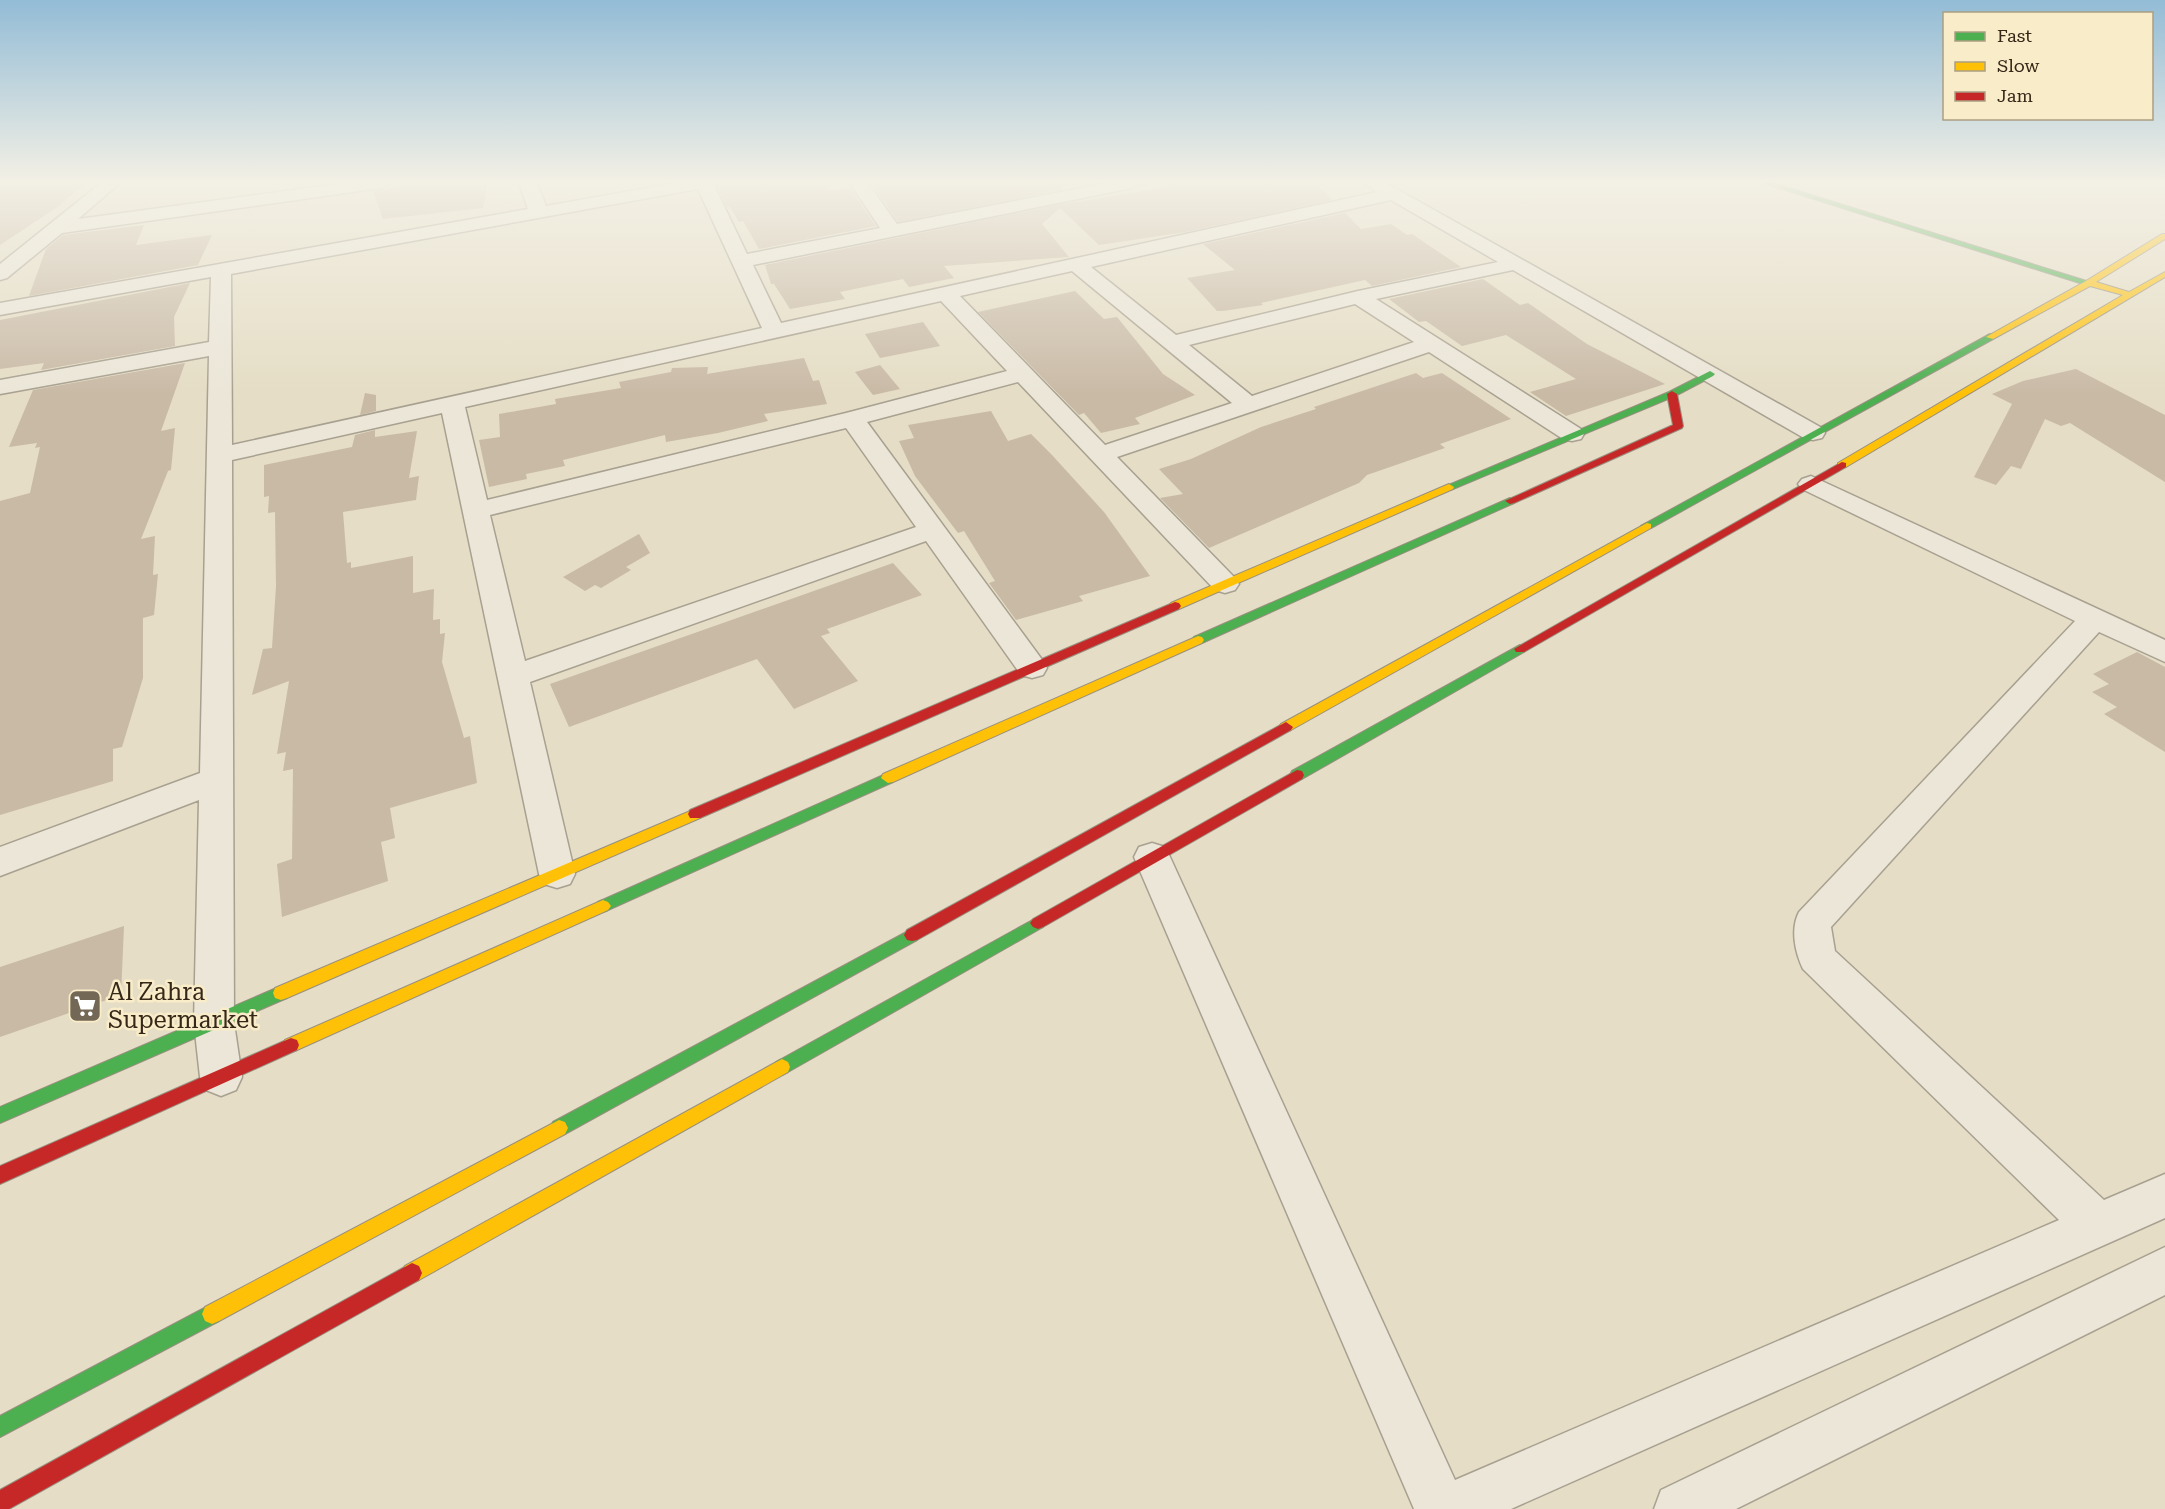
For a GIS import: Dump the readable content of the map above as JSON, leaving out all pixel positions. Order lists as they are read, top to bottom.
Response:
{
  "places": {
    "supermarket": ["Al Zahra Supermarket"]
  },
  "legend": ["Fast", "Slow", "Jam"]
}
